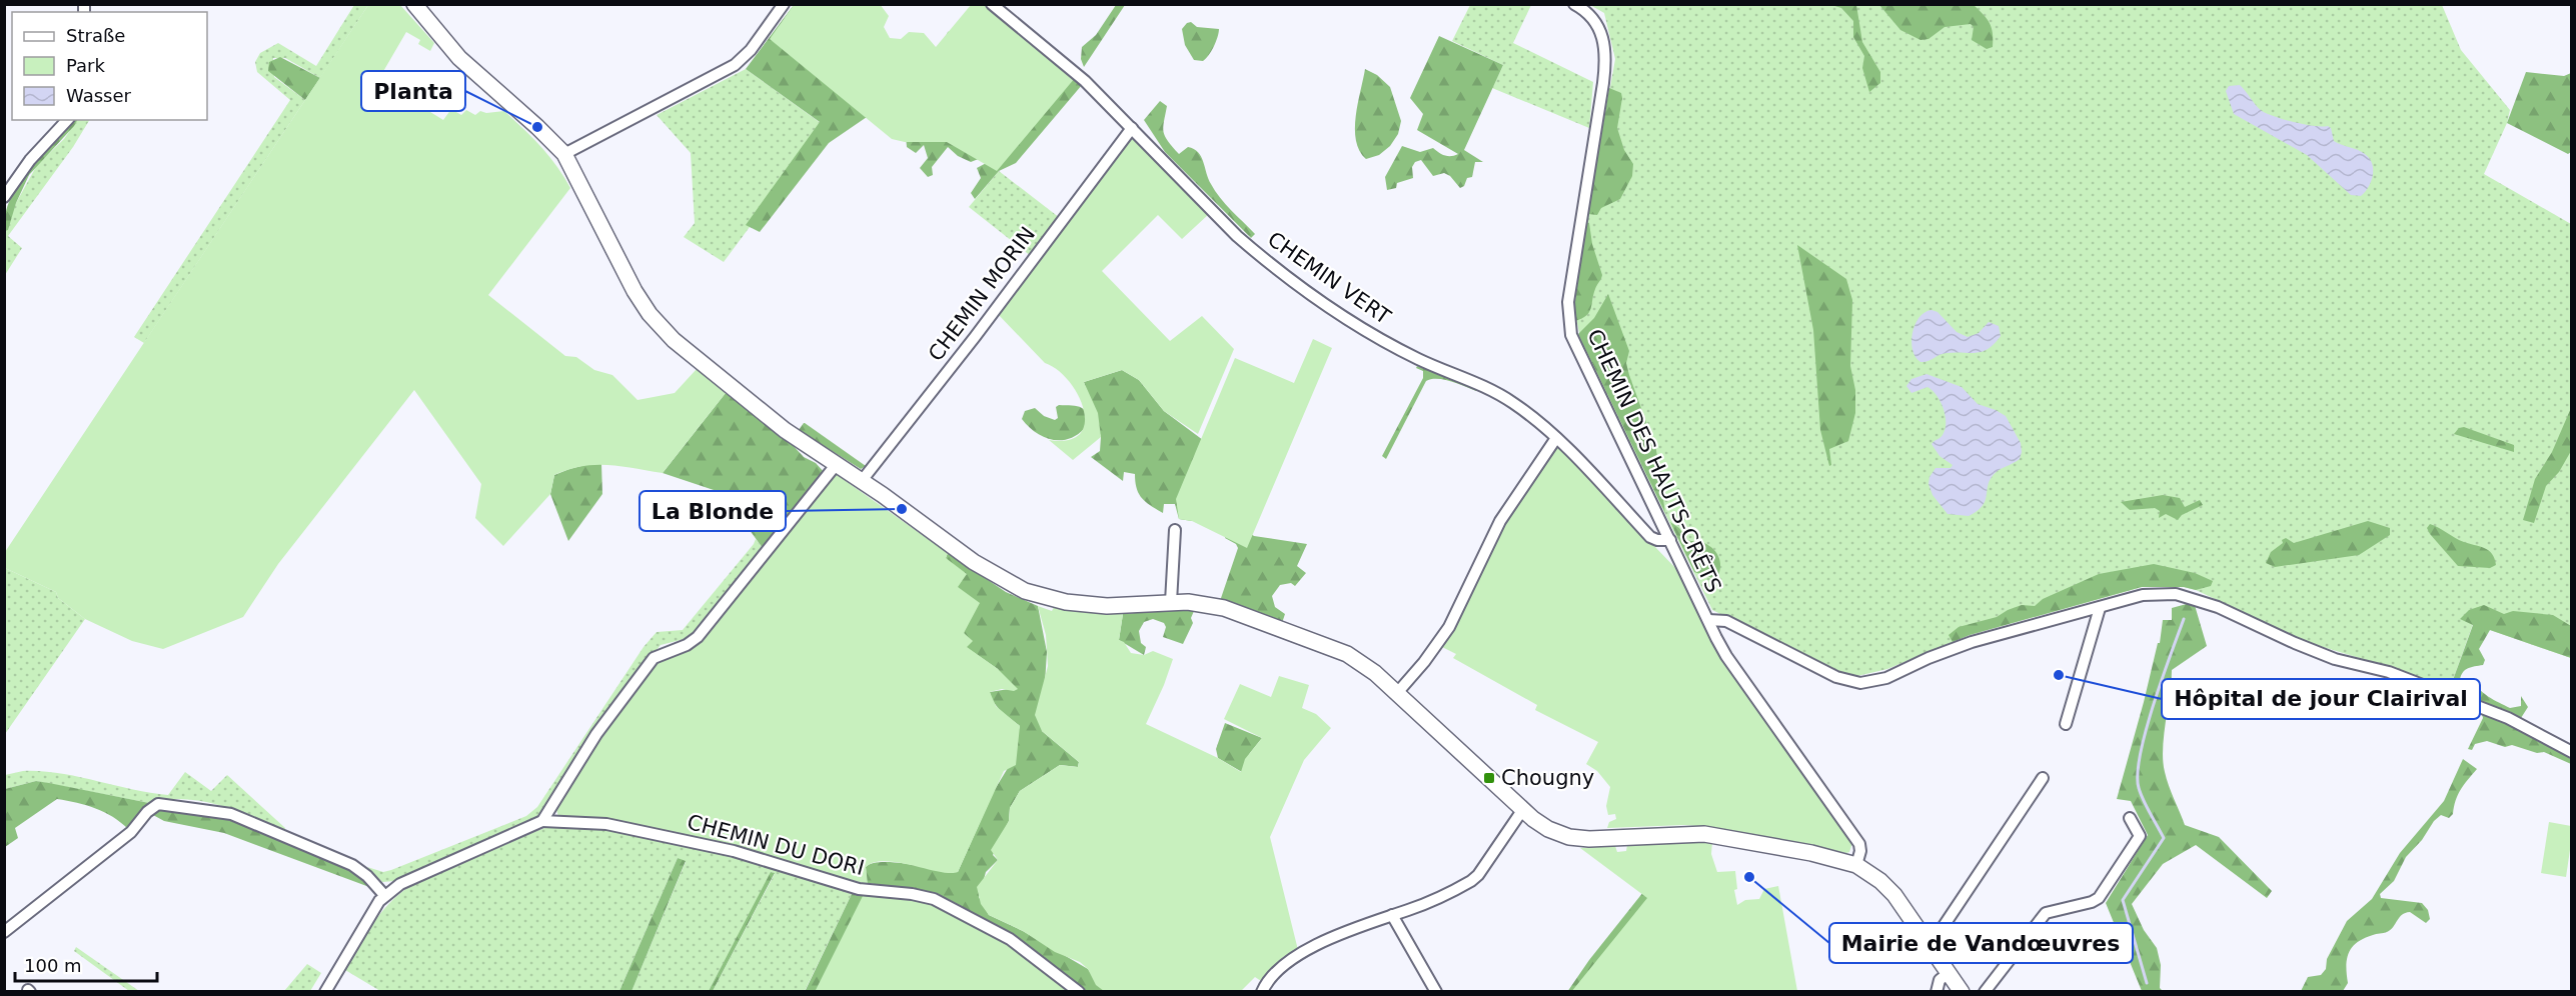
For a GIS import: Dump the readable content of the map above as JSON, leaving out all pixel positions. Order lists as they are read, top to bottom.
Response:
{
  "streets": {
    "street": [
      "CHEMIN VERT",
      "CHEMIN MORIN",
      "CHEMIN DES HAUTS-CRÊTS",
      "CHEMIN DU DORI"
    ]
  },
  "crossings": [
    ["CHEMIN VERT", "CHEMIN MORIN"],
    ["CHEMIN VERT", "CHEMIN DES HAUTS-CRÊTS"]
  ],
  "places": {
    "other": [
      "Planta",
      "La Blonde",
      "Hôpital de jour Clairival",
      "Mairie de Vandœuvres"
    ],
    "transit": ["Chougny"]
  },
  "legend": ["Straße", "Park", "Wasser"],
  "scale_bar": "100 m"
}
